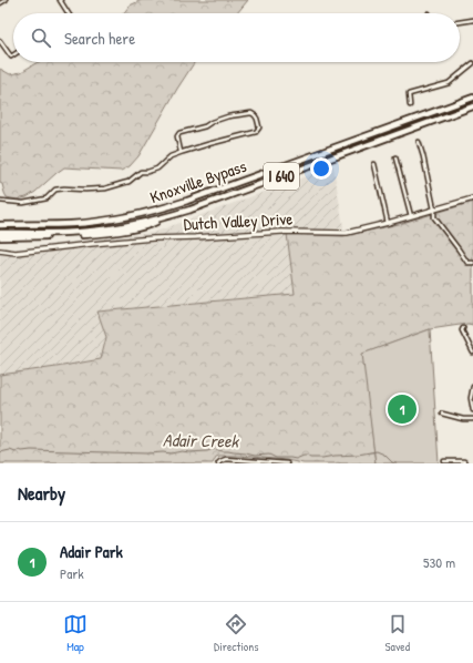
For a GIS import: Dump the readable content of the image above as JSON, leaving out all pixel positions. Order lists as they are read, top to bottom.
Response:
{
  "streets": {
    "highway": ["I 640", "Knoxville Bypass"],
    "street": ["Dutch Valley Drive"]
  },
  "water": ["Adair Creek"],
  "page": {
    "search": "Search here",
    "pins": "1",
    "heading": "Nearby",
    "list": [
      {
        "mark": "1",
        "name": "Adair Park",
        "note": "Park",
        "value": "530 m"
      }
    ],
    "nav": ["Map", "Directions", "Saved"]
  }
}
